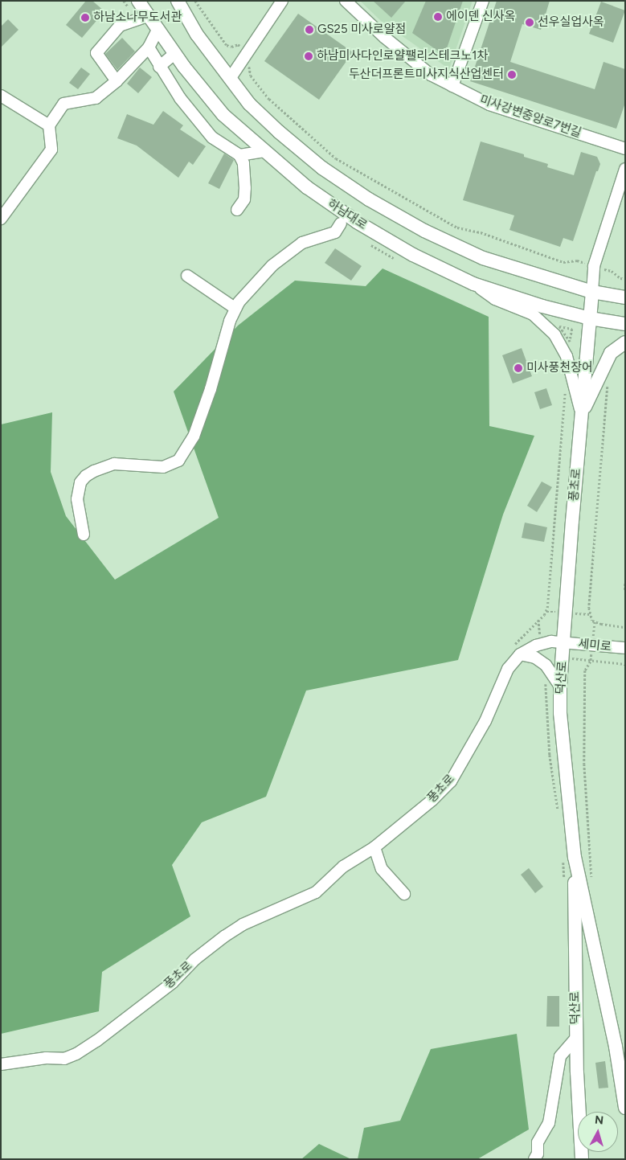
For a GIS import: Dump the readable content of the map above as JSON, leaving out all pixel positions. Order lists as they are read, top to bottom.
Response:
{
  "streets": {
    "main road": ["하남대로", "풍초로", "덕산로"],
    "street": ["미사강변중앙로7번길", "세미로"]
  },
  "crossings": [
    ["하남대로", "풍초로"],
    ["풍초로", "세미로"],
    ["풍초로", "덕산로"],
    ["세미로", "덕산로"]
  ],
  "places": [
    "에이덴 신사옥",
    "하남소나무도서관",
    "선우실업사옥",
    "GS25 미사로얄점",
    "하남미사다인로얄팰리스테크노1차",
    "두산더프론트미사지식산업센터",
    "미사풍천장어"
  ],
  "north": "top"
}
